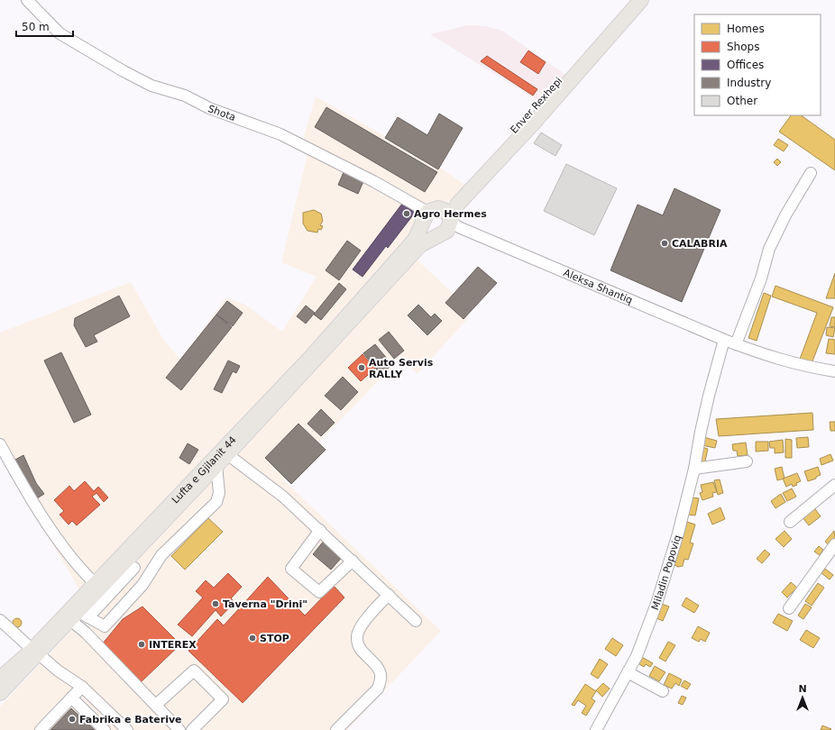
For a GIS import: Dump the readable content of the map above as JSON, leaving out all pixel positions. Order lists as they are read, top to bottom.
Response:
{
  "streets": {
    "main road": ["Enver Rexhepi", "Lufta e Gjilanit 44"],
    "street": ["Shota", "Aleksa Shantiq", "Miladin Popoviq"]
  },
  "crossings": [
    ["Enver Rexhepi", "Shota"],
    ["Enver Rexhepi", "Aleksa Shantiq"],
    ["Enver Rexhepi", "Lufta e Gjilanit 44"],
    ["Shota", "Aleksa Shantiq"],
    ["Shota", "Lufta e Gjilanit 44"],
    ["Aleksa Shantiq", "Lufta e Gjilanit 44"],
    ["Aleksa Shantiq", "Miladin Popoviq"]
  ],
  "places": [
    "Agro Hermes",
    "CALABRIA",
    "Auto Servis RALLY",
    "Taverna \"Drini\"",
    "STOP",
    "INTEREX",
    "Fabrika e Baterive"
  ],
  "legend": [
    "Homes",
    "Shops",
    "Offices",
    "Industry",
    "Other"
  ],
  "scale_bar": "50 m",
  "north": "top"
}
